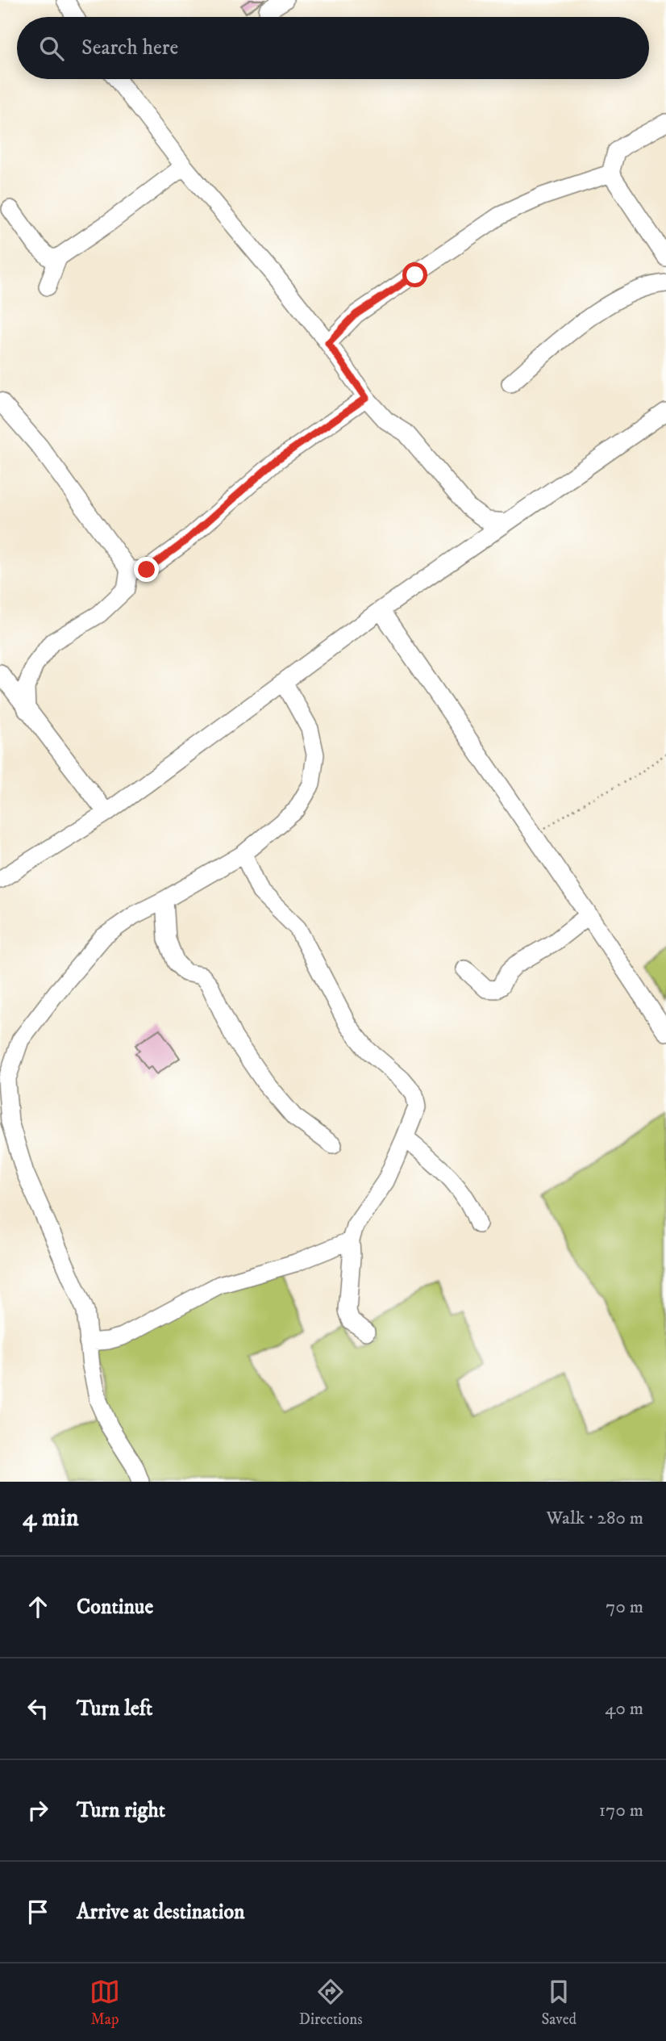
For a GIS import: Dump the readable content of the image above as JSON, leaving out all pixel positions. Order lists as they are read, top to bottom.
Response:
{
  "page": {
    "search": "Search here",
    "heading": ["4 min", "Walk · 280 m"],
    "list": [
      ["Continue", "70 m"],
      ["Turn left", "40 m"],
      ["Turn right", "170 m"],
      "Arrive at destination"
    ],
    "nav": ["Map", "Directions", "Saved"]
  }
}
